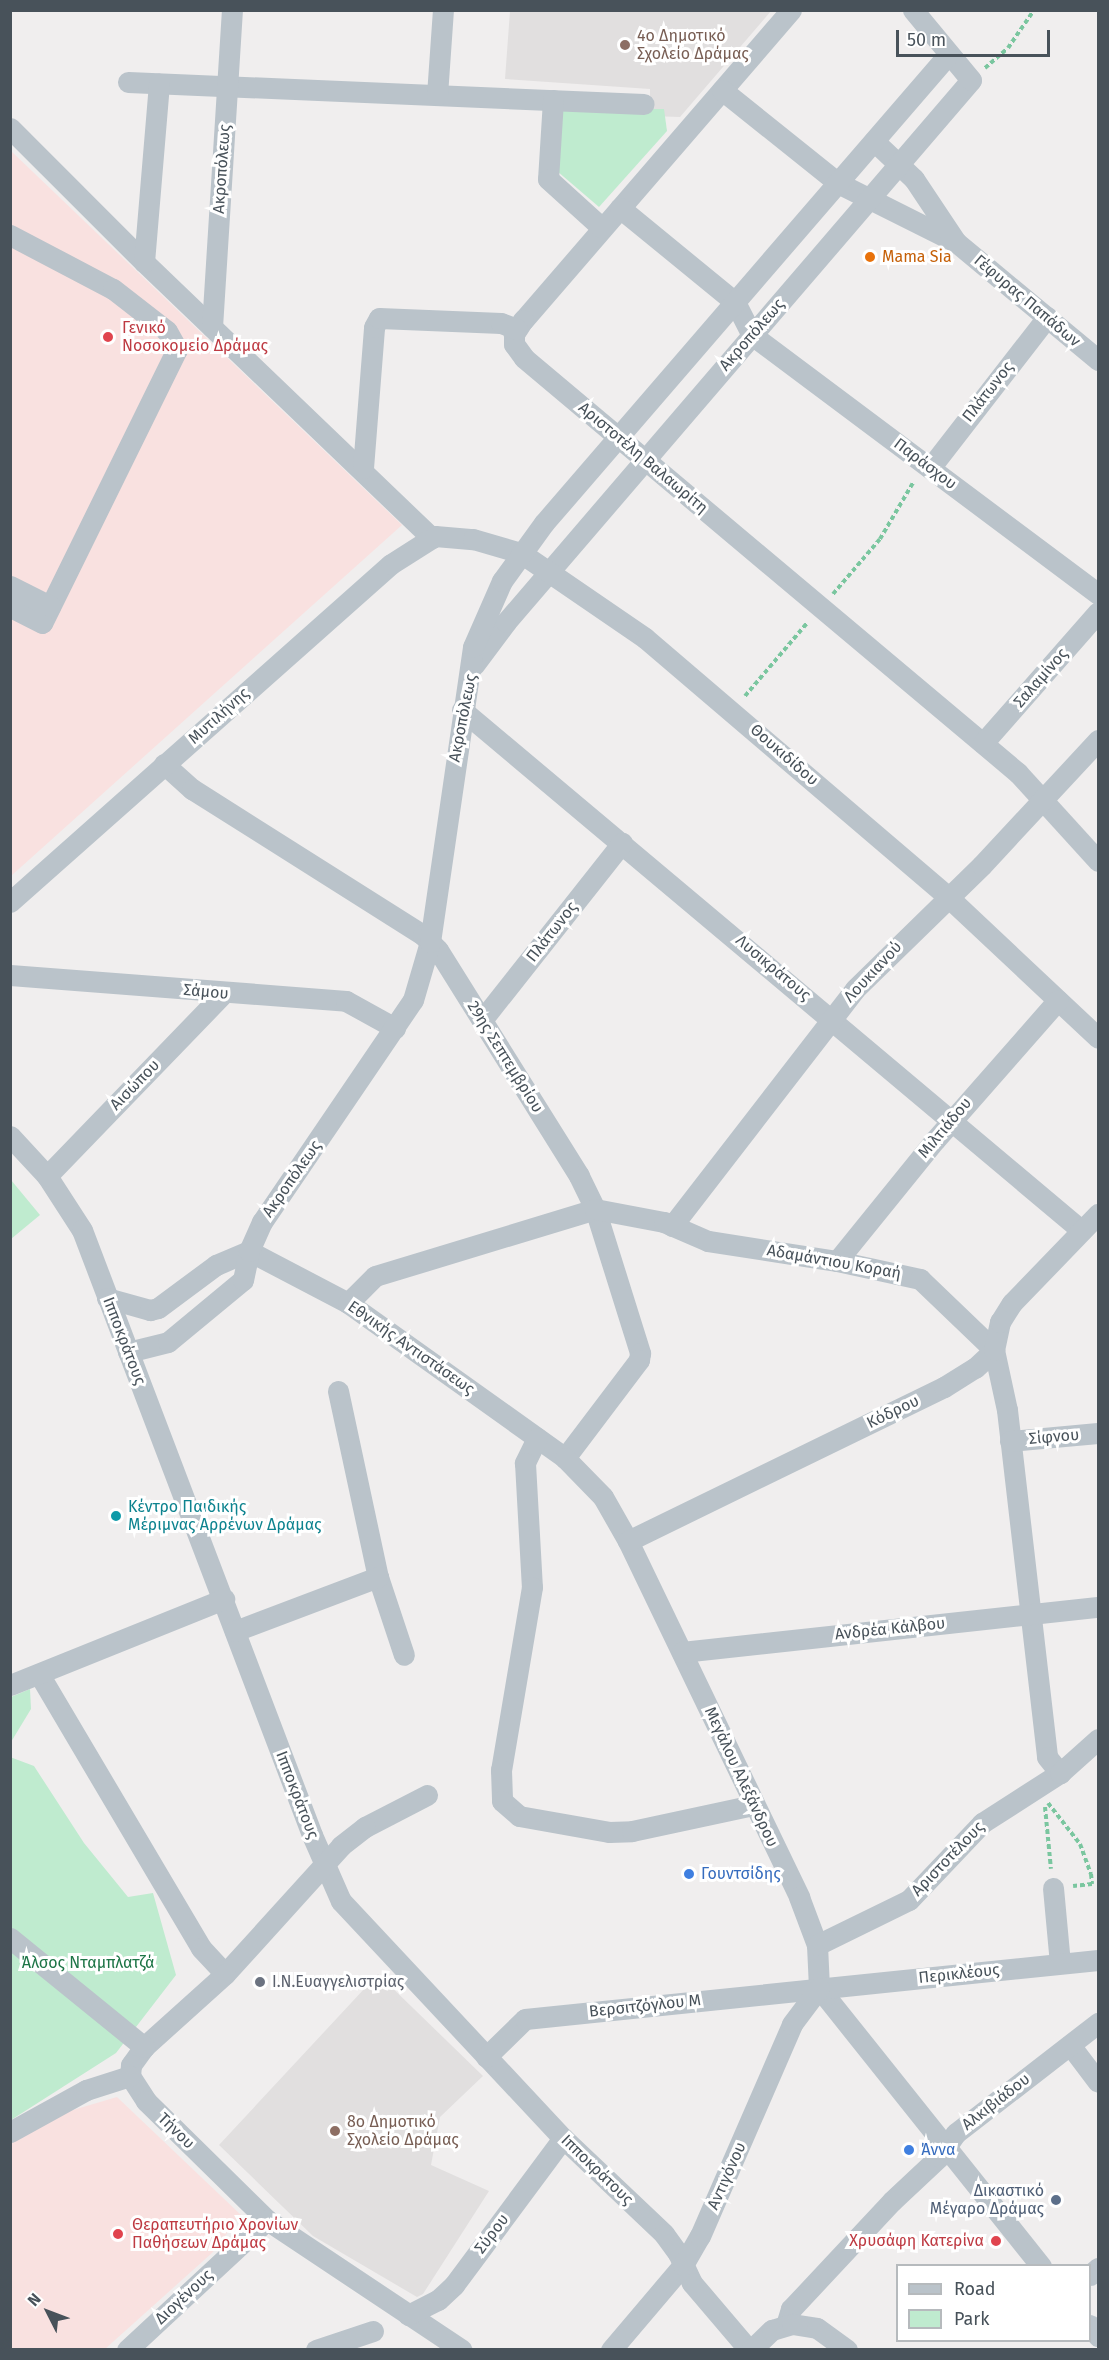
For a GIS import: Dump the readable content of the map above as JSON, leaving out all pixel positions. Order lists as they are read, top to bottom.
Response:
{
  "streets": {
    "street": [
      "Ακροπόλεως",
      "Γέφυρας Παπάδων",
      "Πλάτωνος",
      "Αριστοτέλη Βαλαωρίτη",
      "Παράσχου",
      "Σαλαμίνος",
      "Μυτιλήνης",
      "Θουκιδίδου",
      "Λυσικράτους",
      "Λουκιανού",
      "Σάμου",
      "29ης Σεπτεμβρίου",
      "Αισώπου",
      "Μιλτιάδου",
      "Αδαμάντιου Κοραή",
      "Ιπποκράτους",
      "Εθνικής Αντιστάσεως",
      "Κόδρου",
      "Σίφνου",
      "Ανδρέα Κάλβου",
      "Μεγάλου Αλεξάνδρου",
      "Αριστοτέλους",
      "Περικλέους",
      "Βερσιτζόγλου Μ",
      "Αλκιβιάδου",
      "Τήνου",
      "Αντιγόνου",
      "Σύρου",
      "Διογένους"
    ]
  },
  "crossings": [
    ["Ακροπόλεως", "Αριστοτέλη Βαλαωρίτη"],
    ["Ακροπόλεως", "Παράσχου"],
    ["Ακροπόλεως", "Θουκιδίδου"],
    ["Ακροπόλεως", "Λυσικράτους"],
    ["Ακροπόλεως", "Σάμου"],
    ["Ακροπόλεως", "29ης Σεπτεμβρίου"],
    ["Ακροπόλεως", "Ιπποκράτους"],
    ["Ακροπόλεως", "Εθνικής Αντιστάσεως"],
    ["Γέφυρας Παπάδων", "Πλάτωνος"],
    ["Πλάτωνος", "Παράσχου"],
    ["Πλάτωνος", "Λυσικράτους"],
    ["Πλάτωνος", "29ης Σεπτεμβρίου"],
    ["Αριστοτέλη Βαλαωρίτη", "Σαλαμίνος"],
    ["Αριστοτέλη Βαλαωρίτη", "Λουκιανού"],
    ["Μυτιλήνης", "Θουκιδίδου"],
    ["Μυτιλήνης", "29ης Σεπτεμβρίου"],
    ["Θουκιδίδου", "Λουκιανού"],
    ["Θουκιδίδου", "Μιλτιάδου"],
    ["Λυσικράτους", "Λουκιανού"],
    ["Λυσικράτους", "Μιλτιάδου"],
    ["Λουκιανού", "Αδαμάντιου Κοραή"],
    ["Σάμου", "Αισώπου"],
    ["29ης Σεπτεμβρίου", "Αδαμάντιου Κοραή"],
    ["29ης Σεπτεμβρίου", "Εθνικής Αντιστάσεως"],
    ["29ης Σεπτεμβρίου", "Μεγάλου Αλεξάνδρου"],
    ["Αισώπου", "Ιπποκράτους"],
    ["Μιλτιάδου", "Αδαμάντιου Κοραή"],
    ["Αδαμάντιου Κοραή", "Εθνικής Αντιστάσεως"],
    ["Αδαμάντιου Κοραή", "Κόδρου"],
    ["Ιπποκράτους", "Βερσιτζόγλου Μ"],
    ["Ιπποκράτους", "Αντιγόνου"],
    ["Ιπποκράτους", "Σύρου"],
    ["Εθνικής Αντιστάσεως", "Μεγάλου Αλεξάνδρου"],
    ["Κόδρου", "Μεγάλου Αλεξάνδρου"],
    ["Ανδρέα Κάλβου", "Μεγάλου Αλεξάνδρου"],
    ["Μεγάλου Αλεξάνδρου", "Αριστοτέλους"],
    ["Μεγάλου Αλεξάνδρου", "Περικλέους"],
    ["Μεγάλου Αλεξάνδρου", "Βερσιτζόγλου Μ"],
    ["Μεγάλου Αλεξάνδρου", "Αντιγόνου"],
    ["Περικλέους", "Βερσιτζόγλου Μ"],
    ["Περικλέους", "Αντιγόνου"],
    ["Βερσιτζόγλου Μ", "Αντιγόνου"],
    ["Τήνου", "Σύρου"],
    ["Τήνου", "Διογένους"]
  ],
  "parks": ["Άλσος Νταμπλατζά"],
  "places": [
    "4ο Δημοτικό Σχολείο Δράμας",
    "Mama Sia",
    "Γενικό Νοσοκομείο Δράμας",
    "Κέντρο Παιδικής Μέριμνας Αρρένων Δράμας",
    "Γουντσίδης",
    "Ι.Ν.Ευαγγελιστρίας",
    "8ο Δημοτικό Σχολείο Δράμας",
    "Άννα",
    "Δικαστικό Μέγαρο Δράμας",
    "Θεραπευτήριο Χρονίων Παθήσεων Δράμας",
    "Χρυσάφη Κατερίνα"
  ],
  "legend": ["Road", "Park"],
  "scale_bar": "50 m",
  "north": "top left"
}
